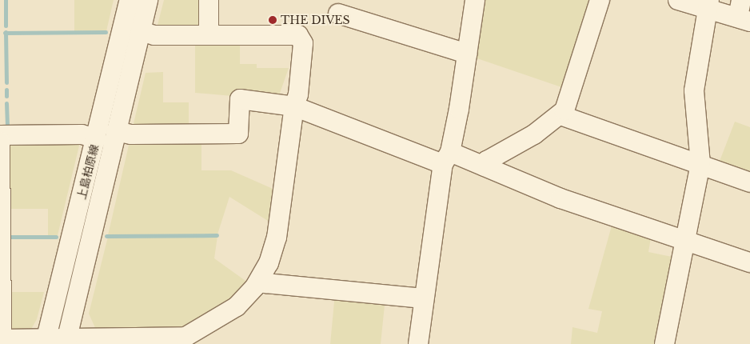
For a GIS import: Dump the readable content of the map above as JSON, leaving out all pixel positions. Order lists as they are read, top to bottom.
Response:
{
  "streets": {
    "street": ["上島柏原線"]
  },
  "places": ["THE DIVES"]
}
